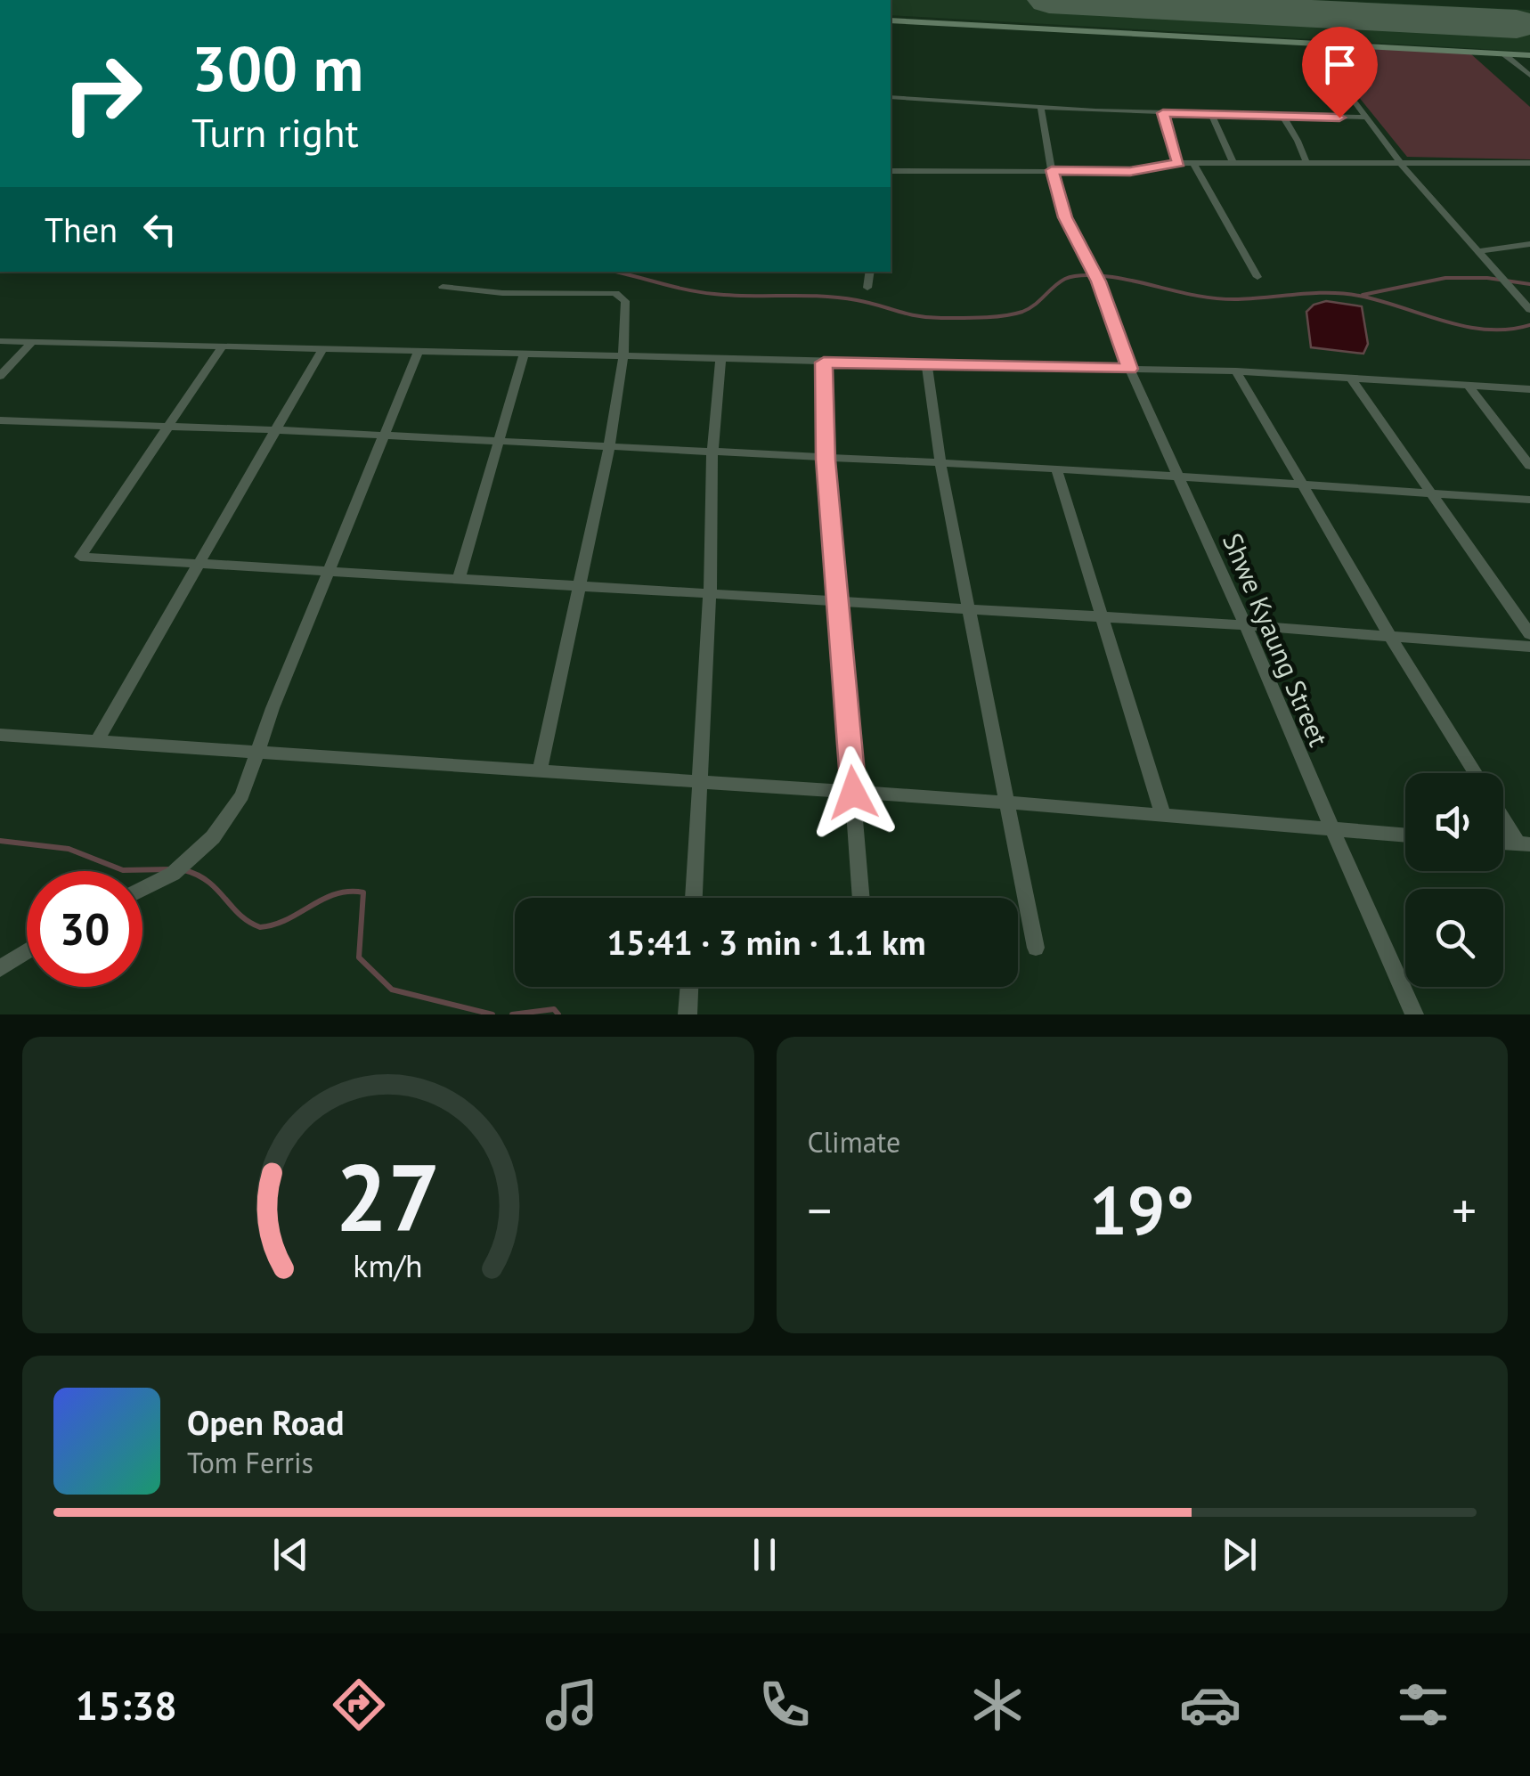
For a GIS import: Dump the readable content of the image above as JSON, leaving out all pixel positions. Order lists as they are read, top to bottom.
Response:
{
  "streets": {
    "street": ["Shwe Kyaung Street"]
  },
  "page": {
    "turn": ["300 m", "Turn right"],
    "then": "Then",
    "limit": "30",
    "trip": "15:41 · 3 min · 1.1 km",
    "tile": "Climate",
    "heat": ["−", "19°", "+"],
    "song": ["Open Road", "Tom Ferris"],
    "tabs": "15:38",
    "gauge": ["27", "km/h"]
  }
}
